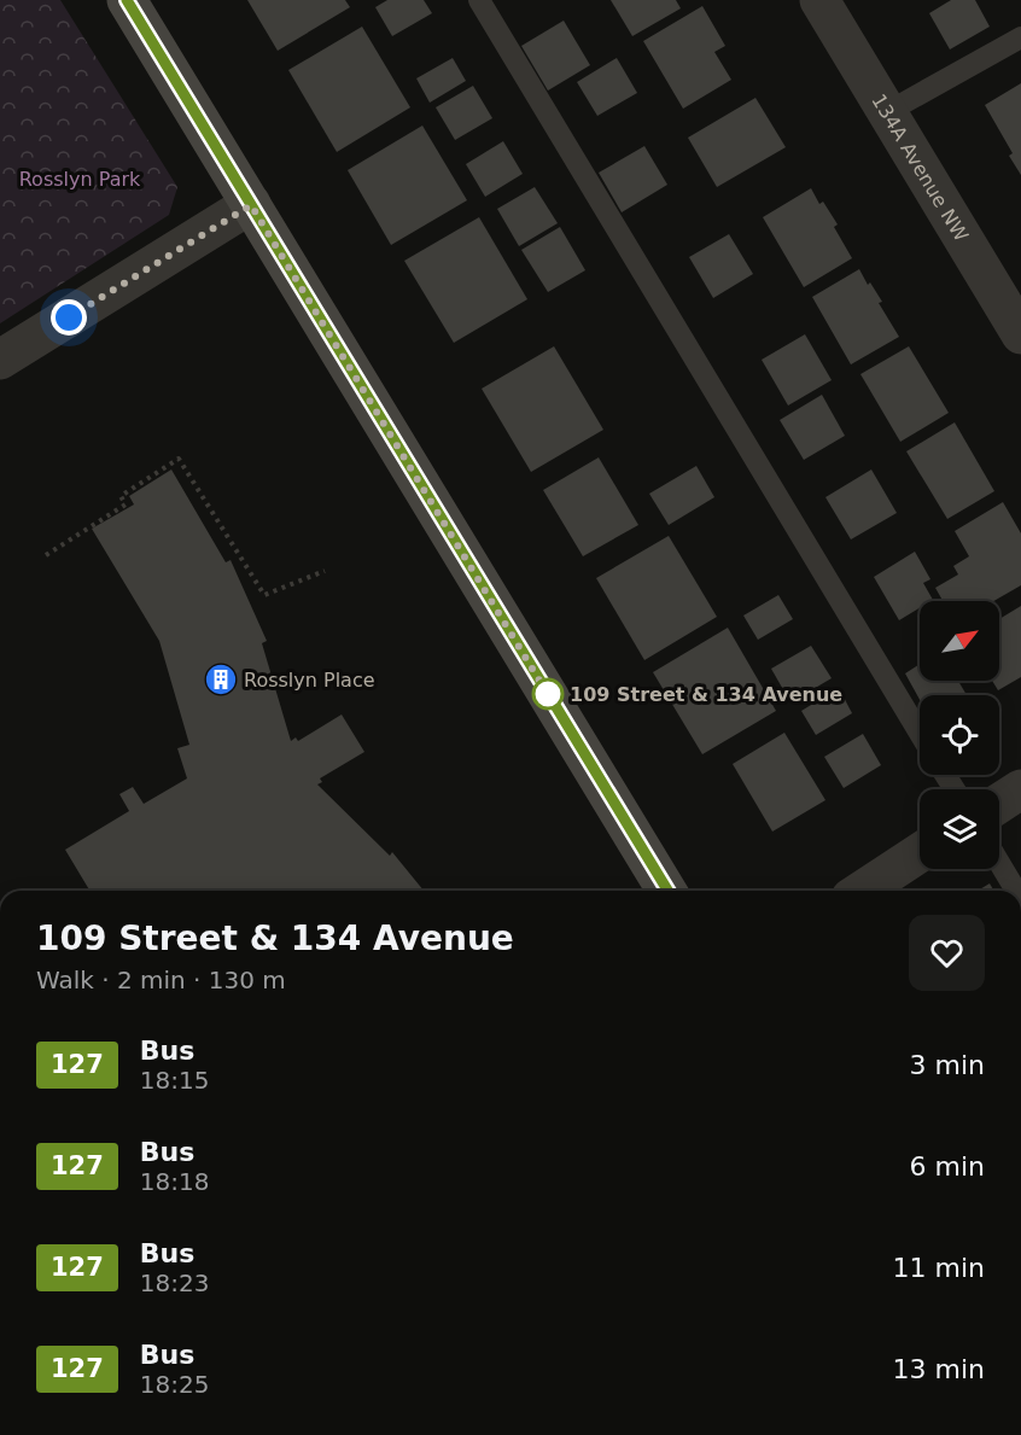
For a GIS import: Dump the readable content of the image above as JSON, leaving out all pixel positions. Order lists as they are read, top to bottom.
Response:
{
  "streets": {
    "street": ["134A Avenue NW"]
  },
  "parks": ["Rosslyn Park"],
  "places": {
    "building": ["Rosslyn Place"],
    "other": ["109 Street & 134 Avenue"]
  },
  "lines": ["bus line 127"],
  "north": "top right",
  "page": {
    "heading": ["109 Street & 134 Avenue", "Walk · 2 min · 130 m"],
    "list": [
      {
        "mark": "127",
        "name": "Bus",
        "note": "18:15",
        "value": "3 min"
      },
      {
        "mark": "127",
        "name": "Bus",
        "note": "18:18",
        "value": "6 min"
      },
      {
        "mark": "127",
        "name": "Bus",
        "note": "18:23",
        "value": "11 min"
      },
      {
        "mark": "127",
        "name": "Bus",
        "note": "18:25",
        "value": "13 min"
      }
    ]
  }
}
